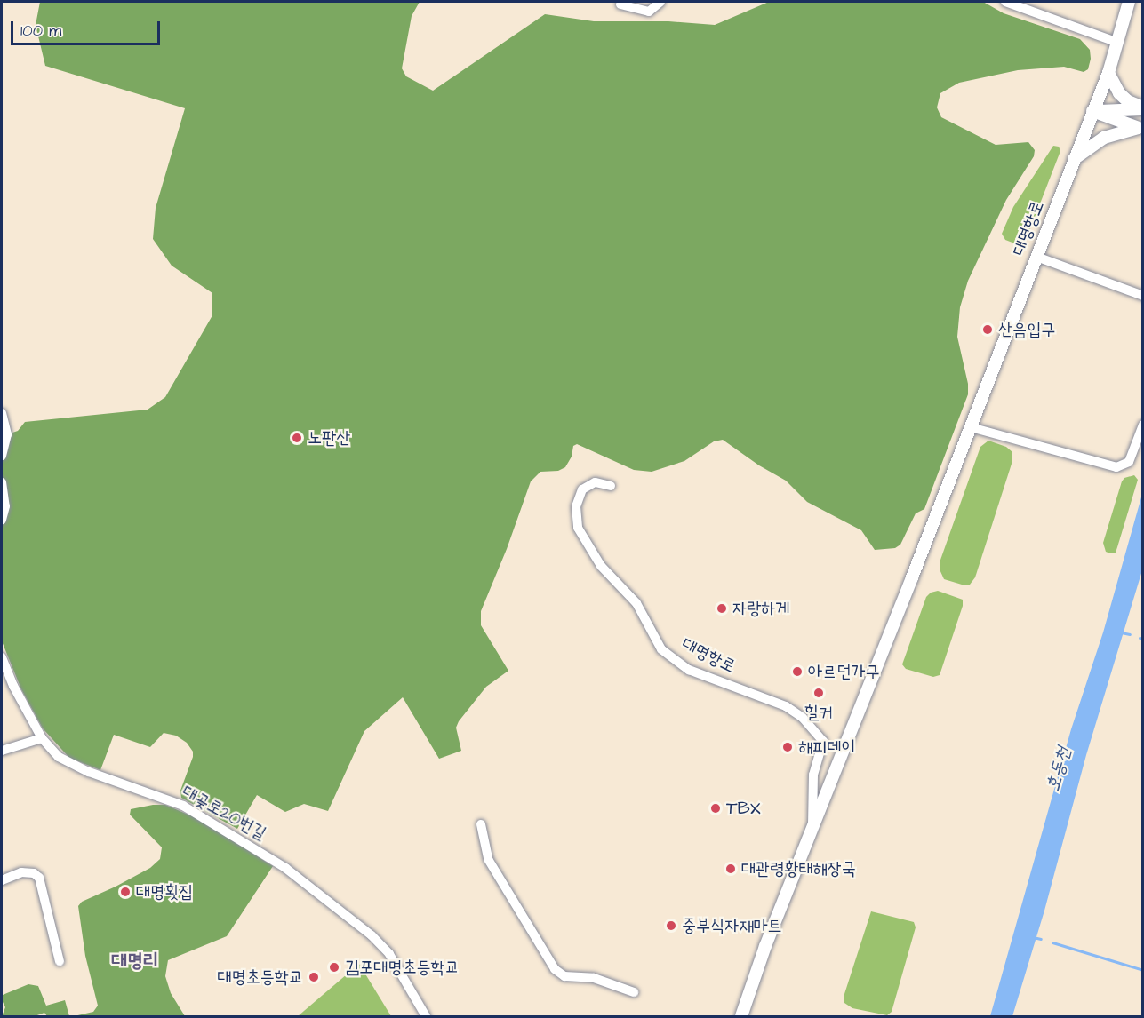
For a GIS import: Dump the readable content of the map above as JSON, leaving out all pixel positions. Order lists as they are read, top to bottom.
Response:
{
  "streets": {
    "main road": ["대명항로"],
    "street": ["대곶로20번길"]
  },
  "districts": ["대명리"],
  "water": ["호동천"],
  "places": [
    "산음입구",
    "노판산",
    "자랑하게",
    "아르던가구",
    "힐커",
    "해피데이",
    "TBX",
    "대관령황태해장국",
    "대명횟집",
    "중부식자재마트",
    "김포대명초등학교",
    "대명초등학교"
  ],
  "scale_bar": "100 m"
}
